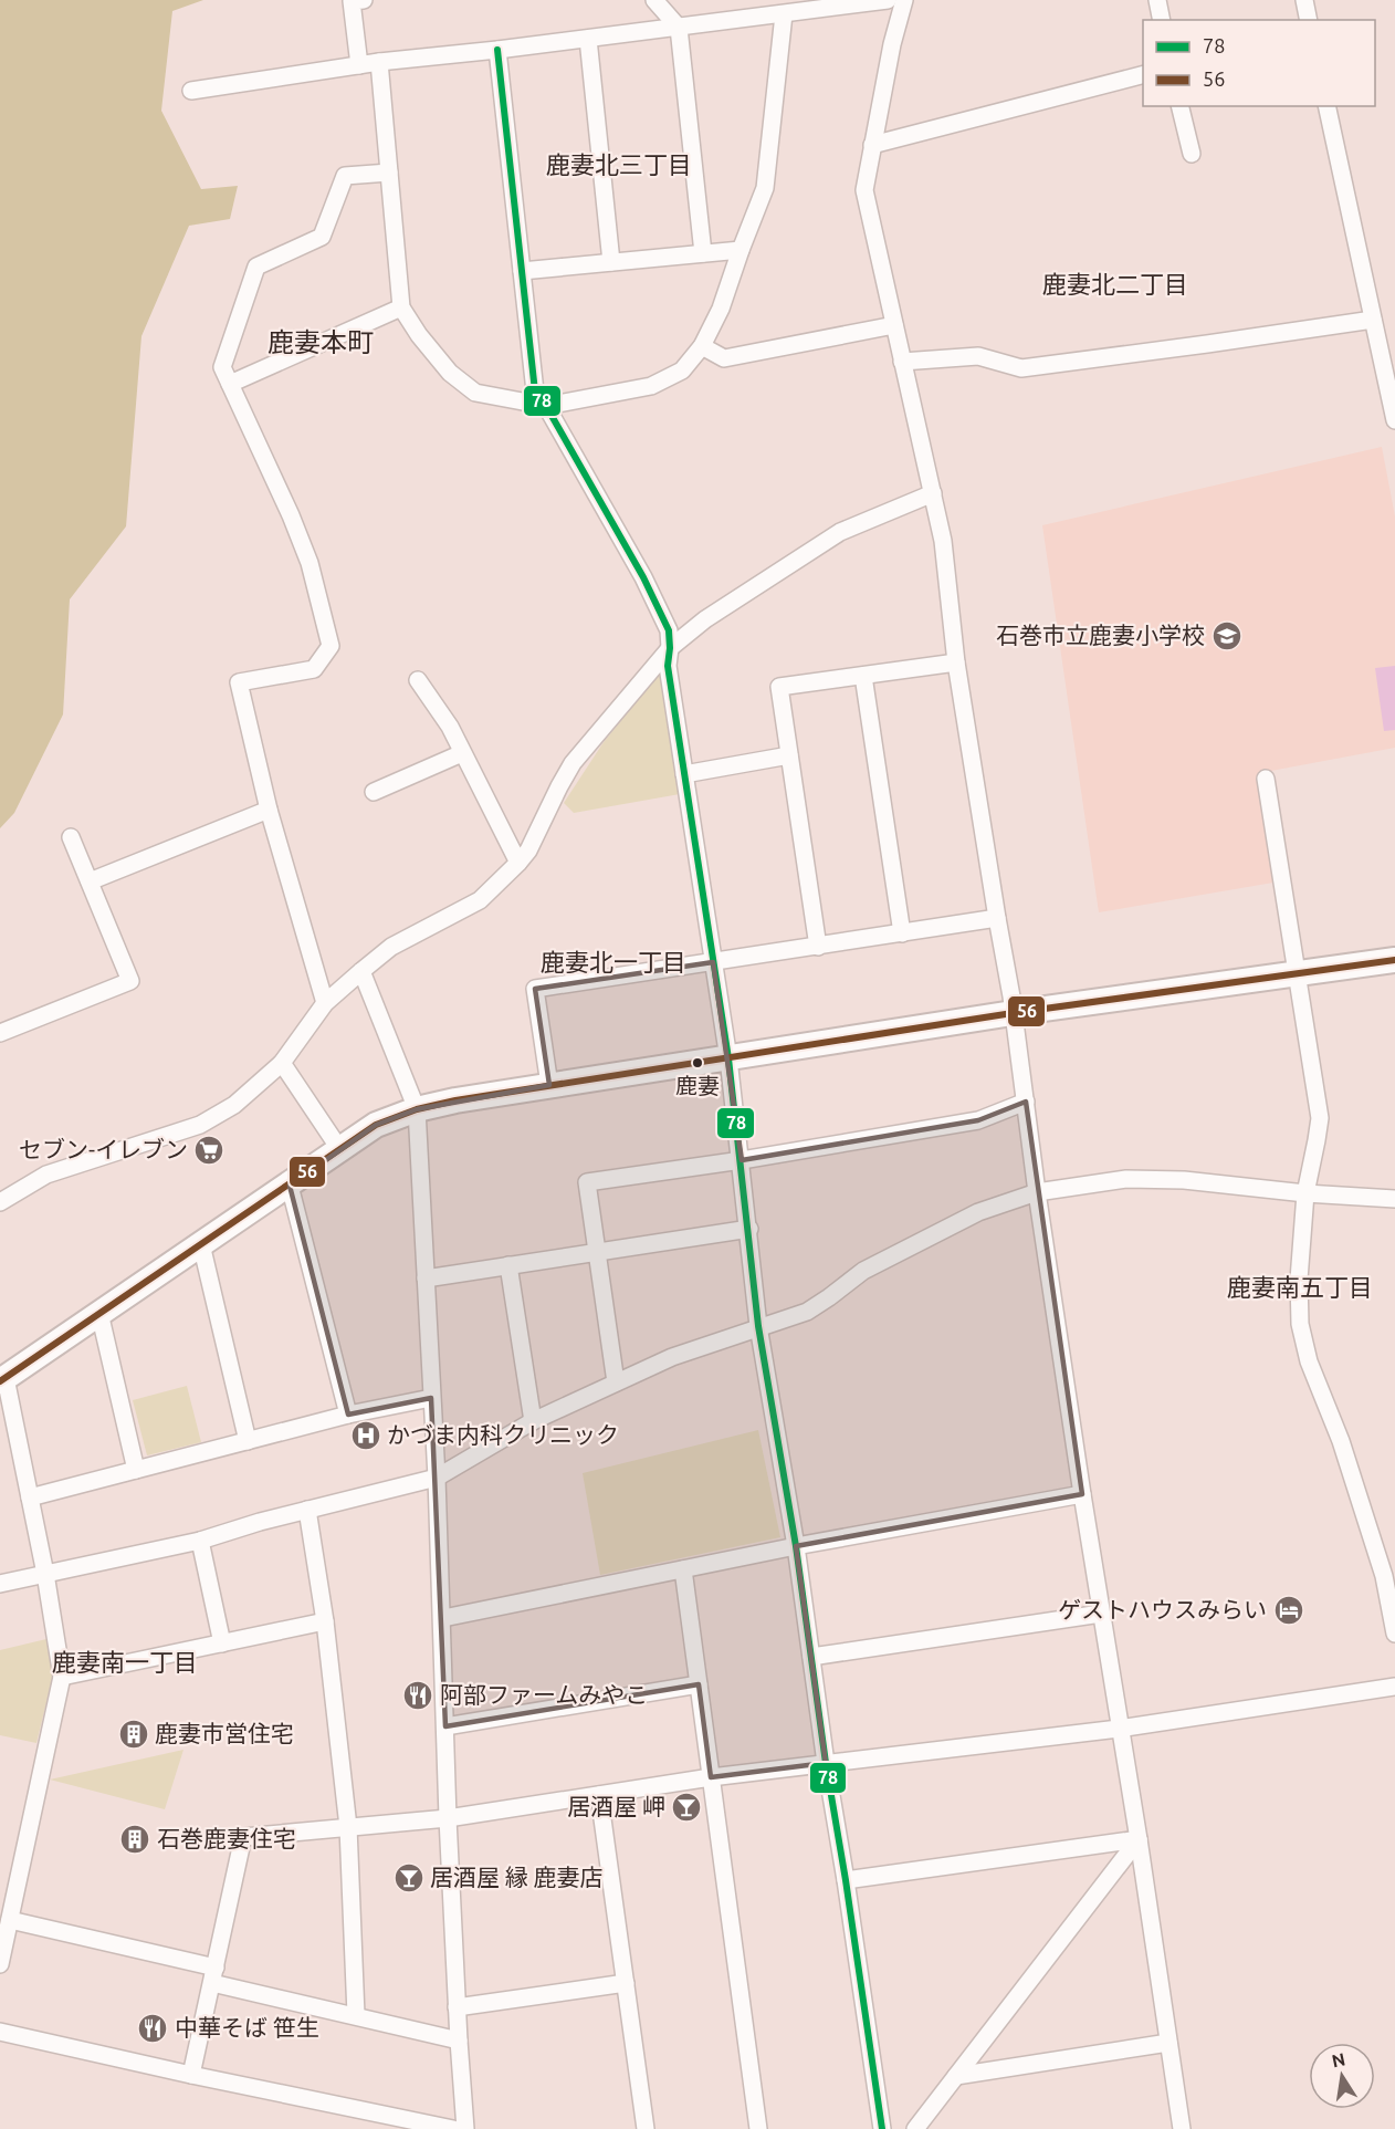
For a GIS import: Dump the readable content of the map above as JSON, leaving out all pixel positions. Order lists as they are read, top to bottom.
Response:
{
  "districts": [
    "鹿妻北三丁目",
    "鹿妻北二丁目",
    "鹿妻本町",
    "鹿妻北一丁目",
    "鹿妻南五丁目",
    "鹿妻南一丁目"
  ],
  "places": {
    "school or university": ["石巻市立鹿妻小学校"],
    "other": ["鹿妻"],
    "supermarket": ["セブン-イレブン"],
    "hospital": ["かづま内科クリニック"],
    "hotel": ["ゲストハウスみらい"],
    "restaurant": ["阿部ファームみやこ", "中華そば 笹生"],
    "building": ["鹿妻市営住宅", "石巻鹿妻住宅"],
    "bar": ["居酒屋 岬", "居酒屋 縁 鹿妻店"]
  },
  "lines": ["transit line 78", "transit line 56"],
  "legend": ["78", "56"],
  "north": "top"
}
